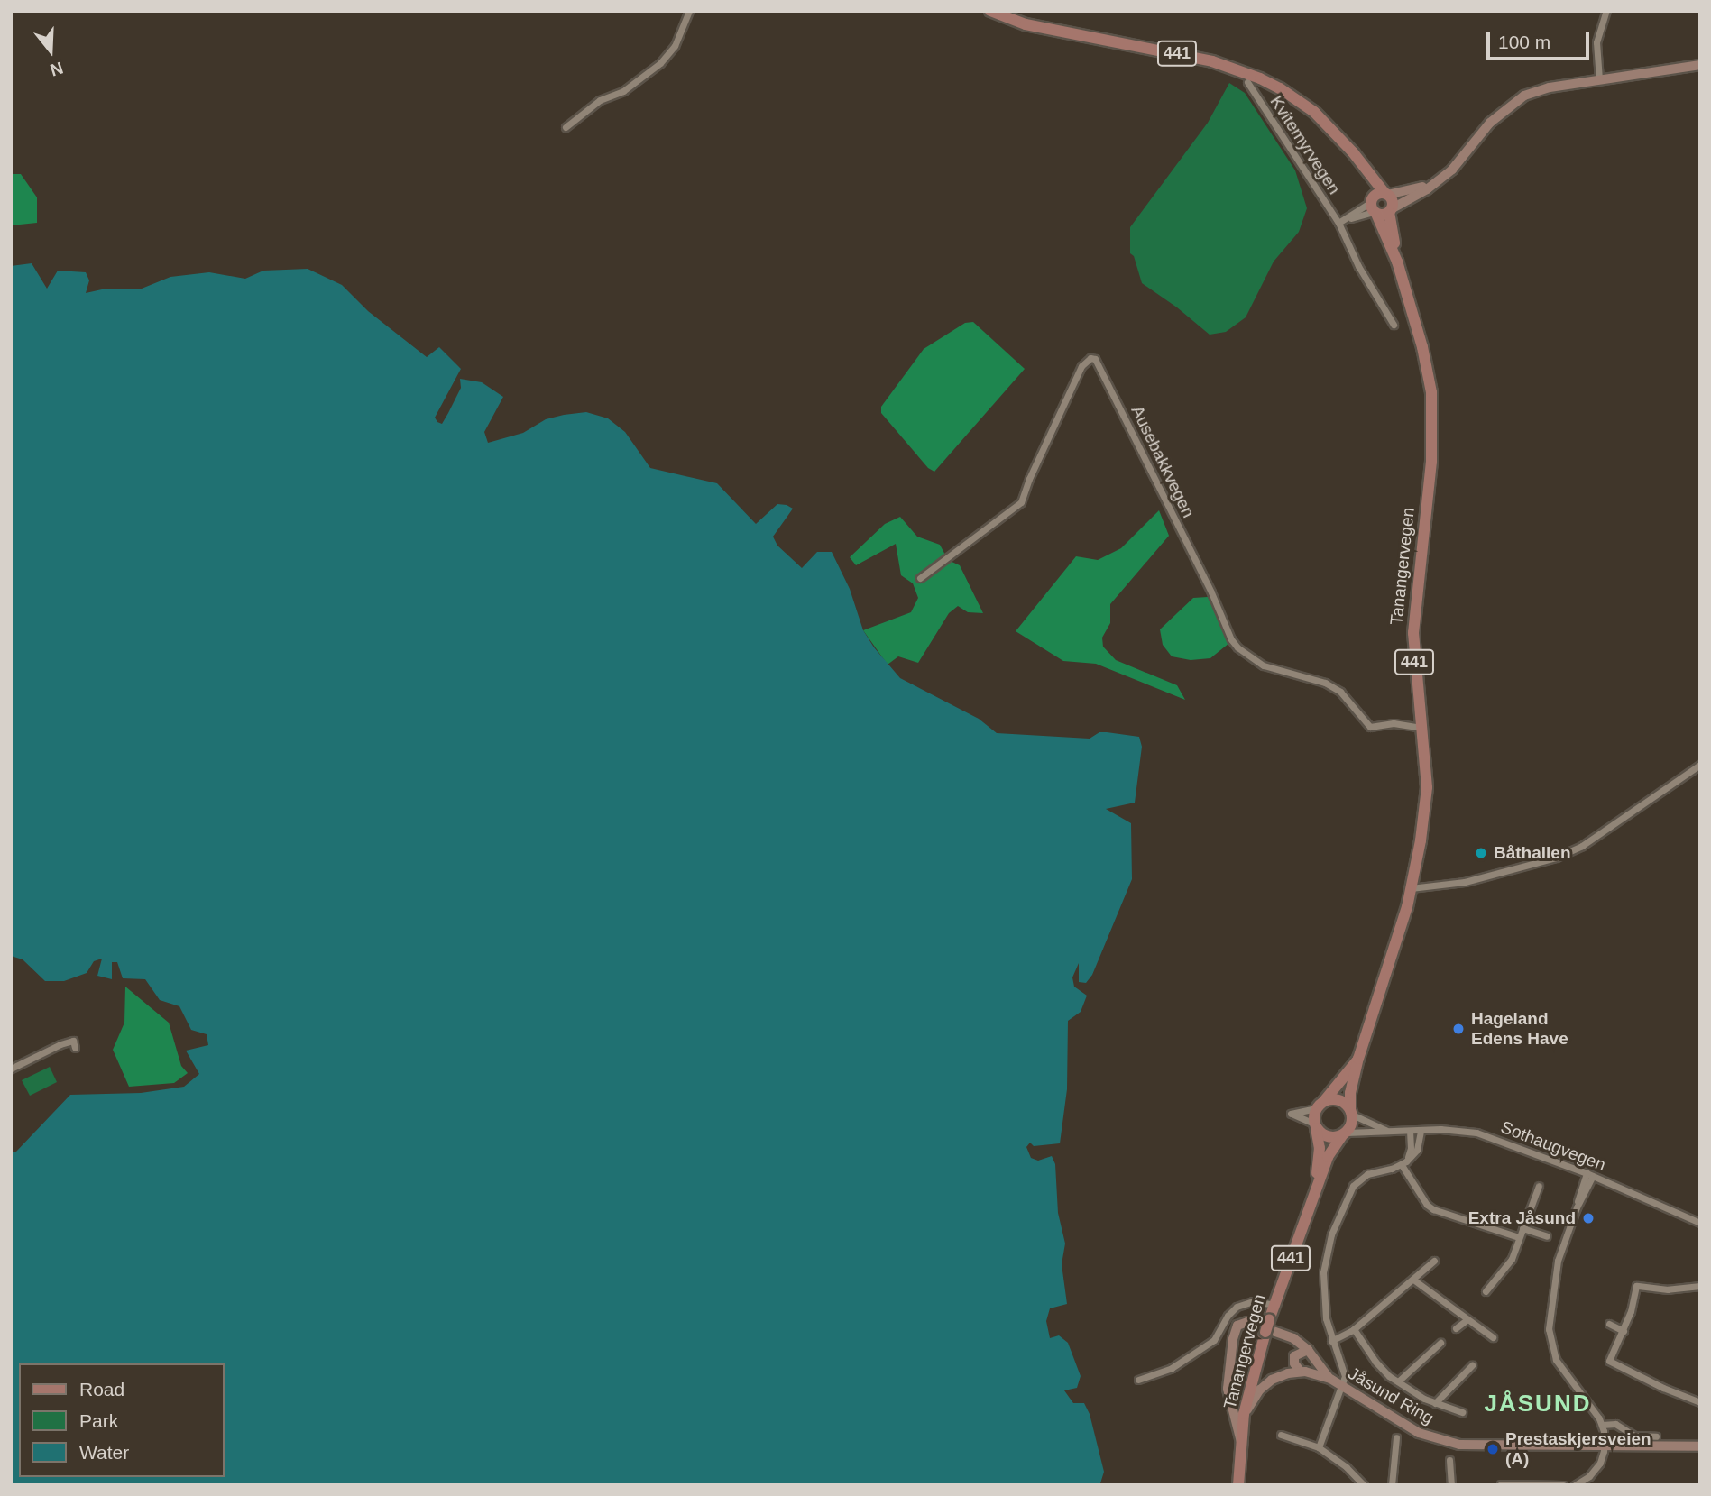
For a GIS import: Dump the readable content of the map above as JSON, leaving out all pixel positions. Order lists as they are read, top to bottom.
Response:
{
  "streets": {
    "main road": ["441", "Tanangervegen", "Jåsund Ring"],
    "street": ["Kvitemyrvegen", "Ausebakkvegen", "Sothaugvegen"]
  },
  "crossings": [
    ["441", "Tanangervegen"],
    ["441", "Sothaugvegen"],
    ["Ausebakkvegen", "Tanangervegen"],
    ["Tanangervegen", "Sothaugvegen"],
    ["Tanangervegen", "Jåsund Ring"]
  ],
  "districts": ["JÅSUND"],
  "places": [
    "Båthallen",
    "Hageland Edens Have",
    "Extra Jåsund",
    "Prestaskjersveien (A)"
  ],
  "legend": ["Road", "Park", "Water"],
  "scale_bar": "100 m",
  "north": "bottom"
}
